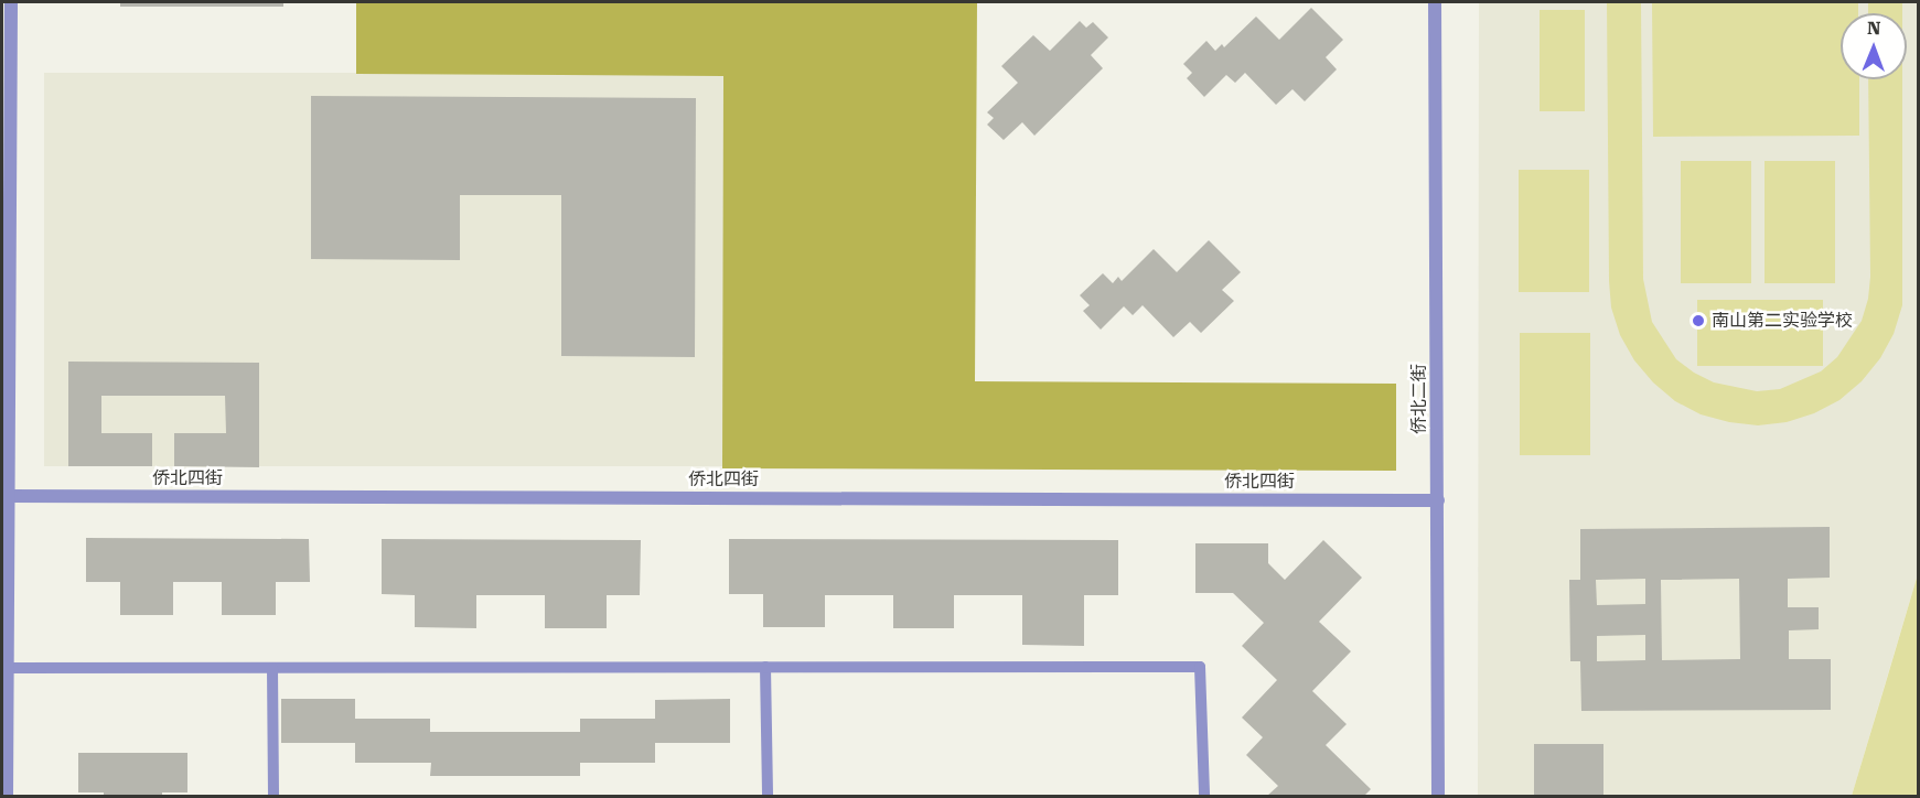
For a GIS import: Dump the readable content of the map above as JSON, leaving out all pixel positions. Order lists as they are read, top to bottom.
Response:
{
  "streets": {
    "street": ["侨北二街", "侨北四街"]
  },
  "crossings": [
    ["侨北二街", "侨北四街"]
  ],
  "places": ["南山第二实验学校"],
  "north": "top"
}
